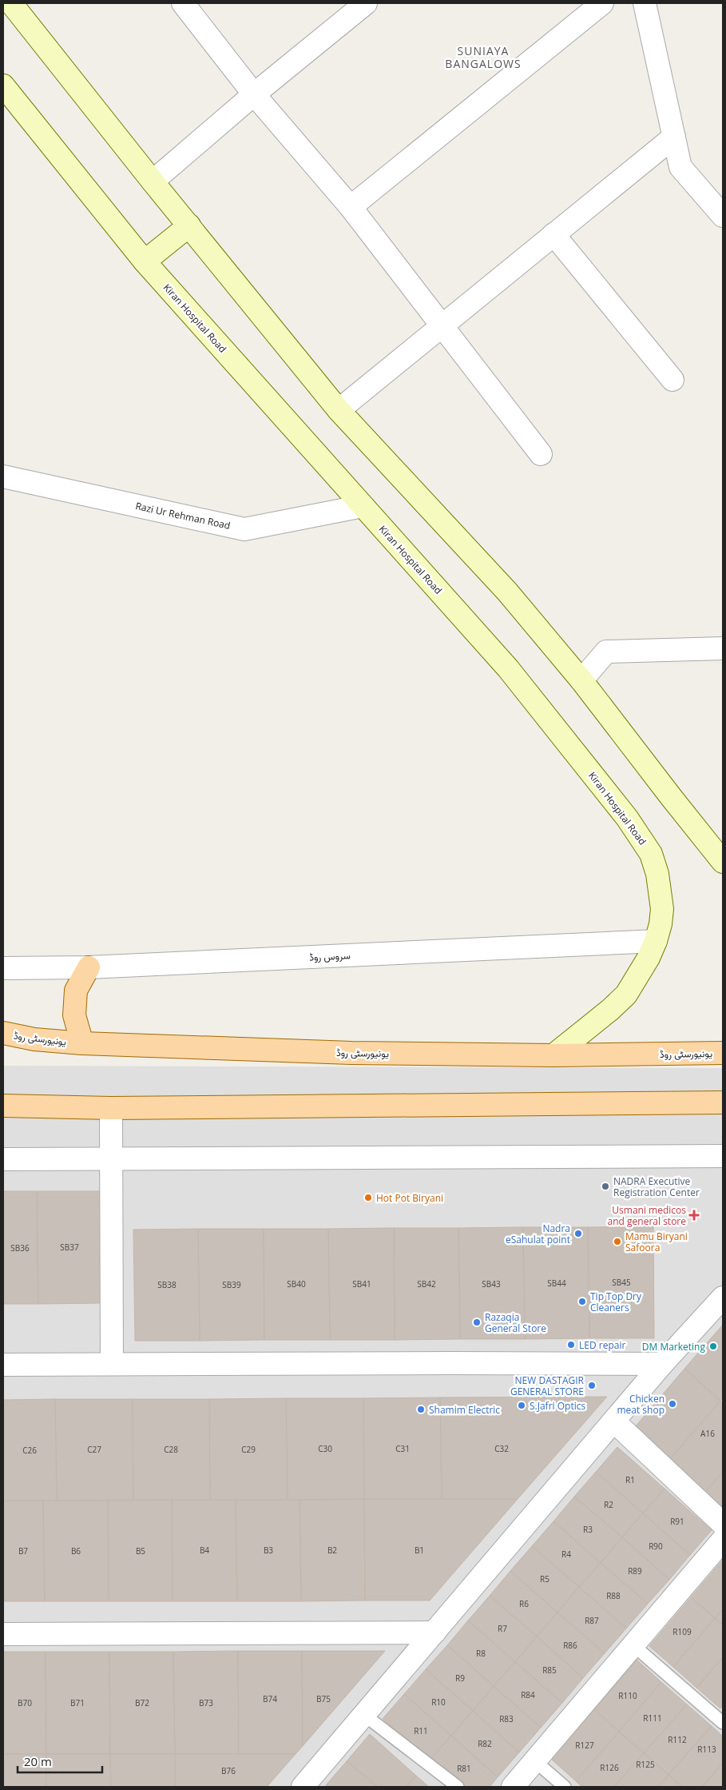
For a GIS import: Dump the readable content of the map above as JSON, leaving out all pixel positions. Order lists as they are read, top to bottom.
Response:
{
  "streets": {
    "main road": ["Kiran Hospital Road", "یونیورسٹی روڈ"],
    "street": ["Razi Ur Rehman Road", "سروس روڈ"]
  },
  "crossings": [
    ["Kiran Hospital Road", "Razi Ur Rehman Road"],
    ["Kiran Hospital Road", "سروس روڈ"],
    ["Kiran Hospital Road", "یونیورسٹی روڈ"]
  ],
  "districts": ["SUNIAYA BANGALOWS"],
  "places": {
    "other": [
      "NADRA Executive Registration Center",
      "Hot Pot Biryani",
      "Nadra eSahulat point",
      "Mamu Biryani Safoora",
      "Tip Top Dry Cleaners",
      "Razaqia General Store",
      "LED repair",
      "DM Marketing",
      "NEW DASTAGIR GENERAL STORE",
      "Chicken meat shop",
      "S.Jafri Optics",
      "Shamim Electric"
    ],
    "health": ["Usmani medicos and general store"]
  },
  "house_numbers": [
    "SB37",
    "SB36",
    "SB45",
    "SB44",
    "SB40",
    "SB41",
    "SB42",
    "SB43",
    "SB38",
    "SB39",
    "A16",
    "C30",
    "C31",
    "C32",
    "C27",
    "C28",
    "C29",
    "C26",
    "R1",
    "R2",
    "R91",
    "R3",
    "R90",
    "B4",
    "B3",
    "B2",
    "B1",
    "B7",
    "B6",
    "B5",
    "R4",
    "R89",
    "R5",
    "R88",
    "R6",
    "R87",
    "R7",
    "R109",
    "R86",
    "R8",
    "R85",
    "R9",
    "R84",
    "R110",
    "B74",
    "B75",
    "R10",
    "B70",
    "B71",
    "B72",
    "B73",
    "R111",
    "R83",
    "R11",
    "R112",
    "R82",
    "R127",
    "R113",
    "R125",
    "R126",
    "R81",
    "B76"
  ],
  "scale_bar": "20 m"
}
